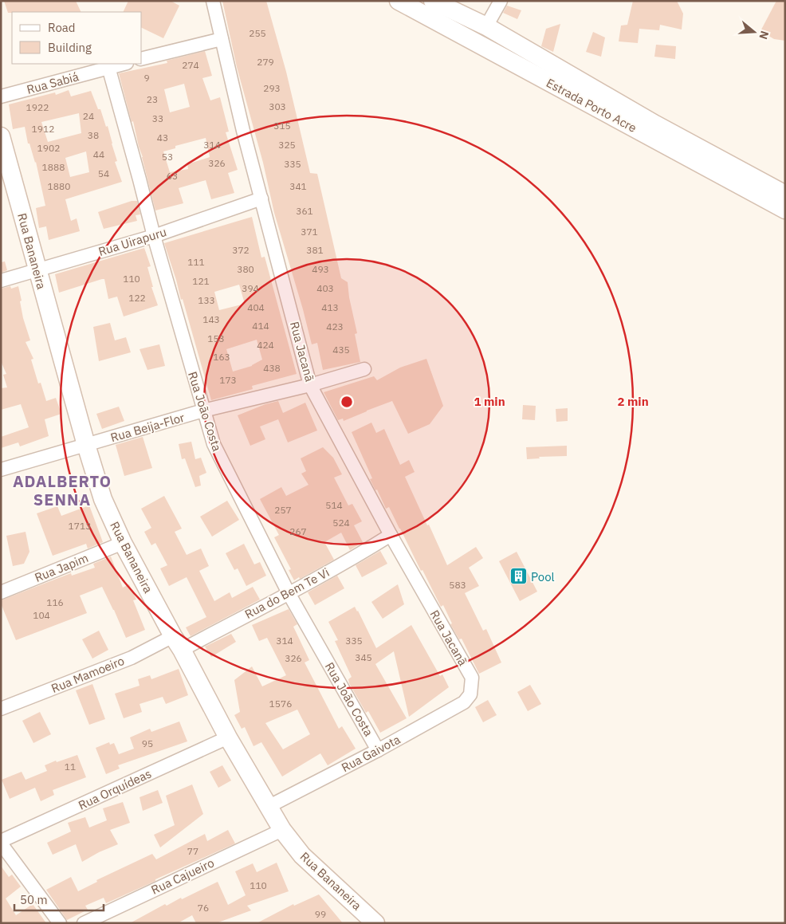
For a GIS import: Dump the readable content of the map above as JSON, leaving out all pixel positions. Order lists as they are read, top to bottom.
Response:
{
  "streets": {
    "street": [
      "Rua Sabiá",
      "Estrada Porto Acre",
      "Rua Uirapuru",
      "Rua Bananeira",
      "Rua Jacanã",
      "Rua João Costa",
      "Rua Beija-Flor",
      "Rua Japim",
      "Rua do Bem Te Vi",
      "Rua Mamoeiro",
      "Rua Gaivota",
      "Rua Orquídeas",
      "Rua Cajueiro"
    ]
  },
  "crossings": [
    ["Rua Sabiá", "Rua João Costa"],
    ["Rua Uirapuru", "Rua Bananeira"],
    ["Rua Uirapuru", "Rua Jacanã"],
    ["Rua Uirapuru", "Rua João Costa"],
    ["Rua Bananeira", "Rua Beija-Flor"],
    ["Rua Bananeira", "Rua Japim"],
    ["Rua Bananeira", "Rua do Bem Te Vi"],
    ["Rua Bananeira", "Rua Mamoeiro"],
    ["Rua Bananeira", "Rua Gaivota"],
    ["Rua Bananeira", "Rua Orquídeas"],
    ["Rua Bananeira", "Rua Cajueiro"],
    ["Rua Jacanã", "Rua Beija-Flor"],
    ["Rua Jacanã", "Rua do Bem Te Vi"],
    ["Rua Jacanã", "Rua Gaivota"],
    ["Rua João Costa", "Rua Beija-Flor"],
    ["Rua João Costa", "Rua do Bem Te Vi"],
    ["Rua João Costa", "Rua Gaivota"],
    ["Rua do Bem Te Vi", "Rua Mamoeiro"]
  ],
  "districts": ["ADALBERTO SENNA"],
  "places": {
    "building": ["Pool"]
  },
  "house_numbers": [
    "255",
    "279",
    "274",
    "9",
    "293",
    "23",
    "303",
    "1922",
    "24",
    "33",
    "315",
    "1912",
    "38",
    "43",
    "314",
    "325",
    "1902",
    "44",
    "53",
    "326",
    "335",
    "1888",
    "54",
    "63",
    "1880",
    "341",
    "361",
    "371",
    "372",
    "381",
    "111",
    "380",
    "493",
    "110",
    "121",
    "394",
    "403",
    "122",
    "133",
    "404",
    "413",
    "143",
    "414",
    "423",
    "153",
    "424",
    "435",
    "163",
    "438",
    "173",
    "514",
    "257",
    "524",
    "1713",
    "267",
    "583",
    "116",
    "104",
    "314",
    "335",
    "345",
    "326",
    "1576",
    "95",
    "11",
    "77",
    "110",
    "76",
    "99"
  ],
  "legend": ["Road", "Building"],
  "scale_bar": "50 m",
  "north": "right",
  "rings": ["1 min", "2 min"]
}
